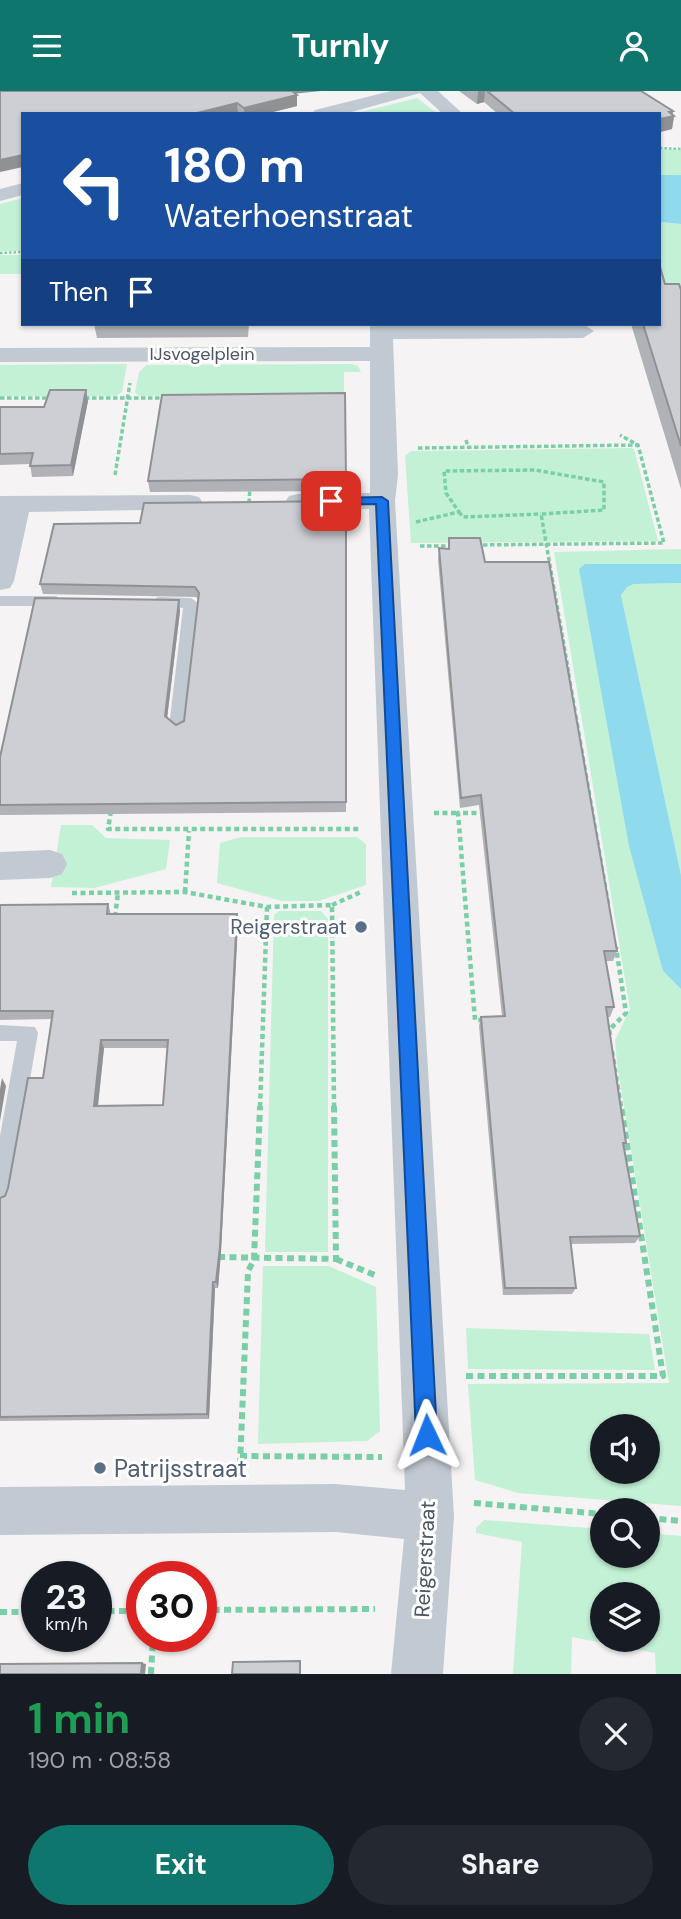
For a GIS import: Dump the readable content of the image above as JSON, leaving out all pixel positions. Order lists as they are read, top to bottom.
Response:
{
  "streets": {
    "street": ["IJsvogelplein", "Reigerstraat"]
  },
  "crossings": [
    ["IJsvogelplein", "Reigerstraat"]
  ],
  "places": ["Reigerstraat", "Patrijsstraat"],
  "page": {
    "header": "Turnly",
    "turn": ["180 m", "Waterhoenstraat"],
    "then": "Then",
    "speed": "23 km/h",
    "limit": "30",
    "heading": ["1 min", "190 m · 08:58"],
    "buttons": ["Exit", "Share"]
  }
}
